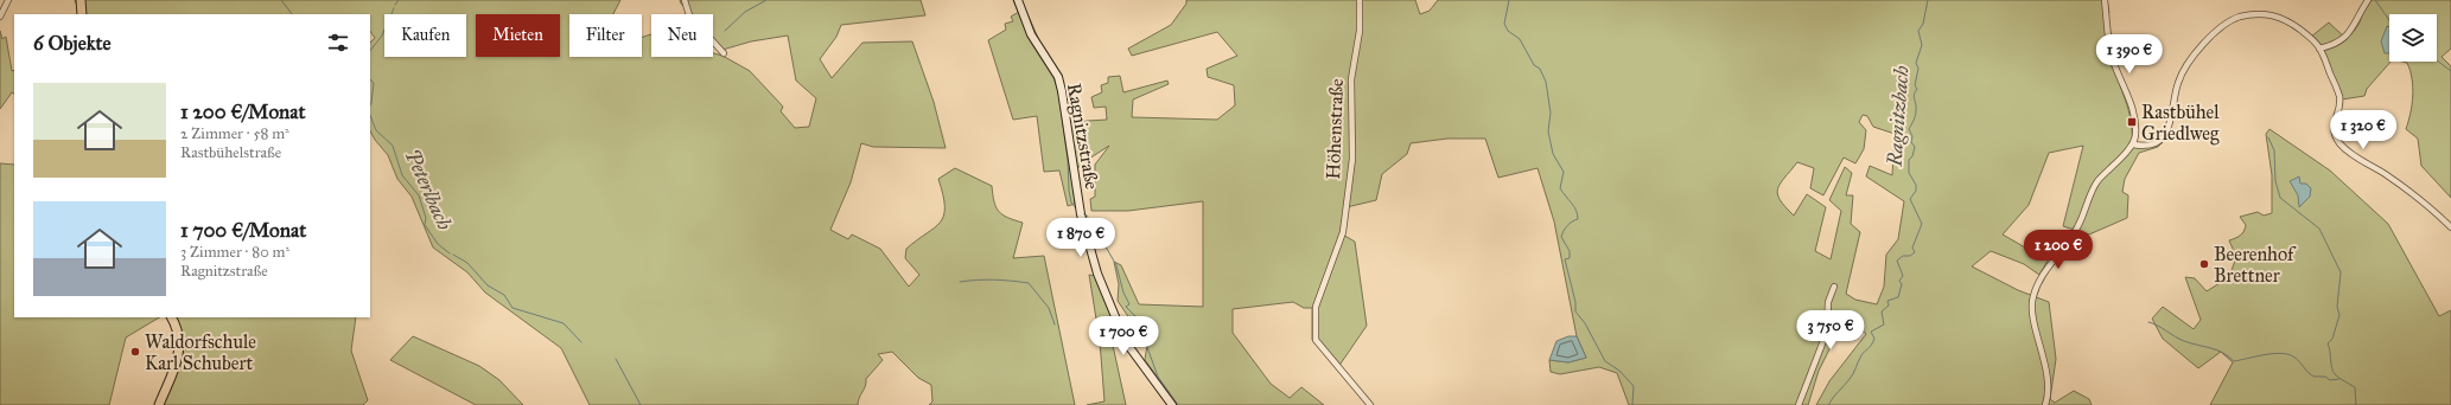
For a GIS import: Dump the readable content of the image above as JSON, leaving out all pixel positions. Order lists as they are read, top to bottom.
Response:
{
  "streets": {
    "main road": ["Ragnitzstraße"],
    "street": ["Höhenstraße"]
  },
  "water": ["Ragnitzbach", "Peterlbach"],
  "places": {
    "transit": ["Rastbühel Griedlweg"],
    "other": ["Beerenhof Brettner", "Waldorfschule Karl Schubert"]
  },
  "page": {
    "chip": [
      "Kaufen",
      "Mieten",
      "Filter",
      "Neu"
    ],
    "heading": "6 Objekte",
    "price": [
      "1 390 €",
      "1 320 €",
      "1 870 €",
      "1 200 €",
      "3 750 €",
      "1 700 €"
    ],
    "list": [
      {
        "name": "1 200 €/Monat",
        "note": "2 Zimmer · 58 m² · Rastbühelstraße"
      },
      {
        "name": "1 700 €/Monat",
        "note": "3 Zimmer · 80 m² · Ragnitzstraße"
      }
    ]
  }
}
